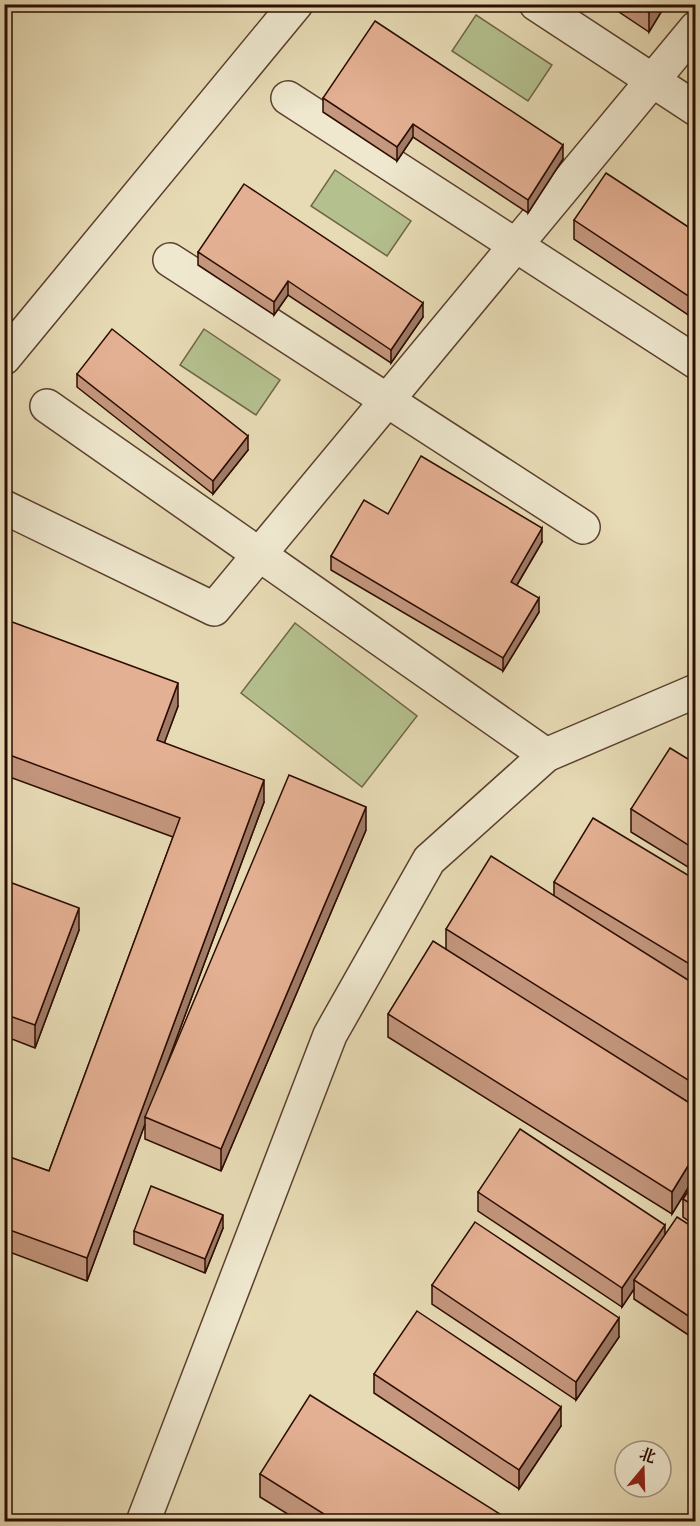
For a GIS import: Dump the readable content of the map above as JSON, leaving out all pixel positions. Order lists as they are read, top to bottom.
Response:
{
  "north": "top"
}
